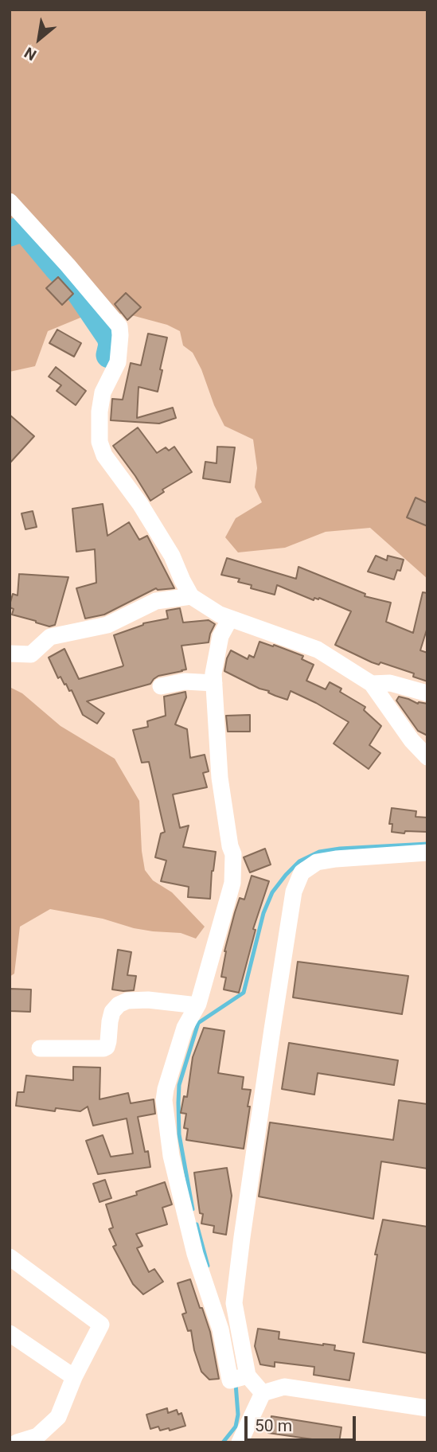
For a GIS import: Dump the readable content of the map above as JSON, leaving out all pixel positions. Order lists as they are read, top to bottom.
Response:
{
  "scale_bar": "50 m",
  "north": "bottom left"
}
